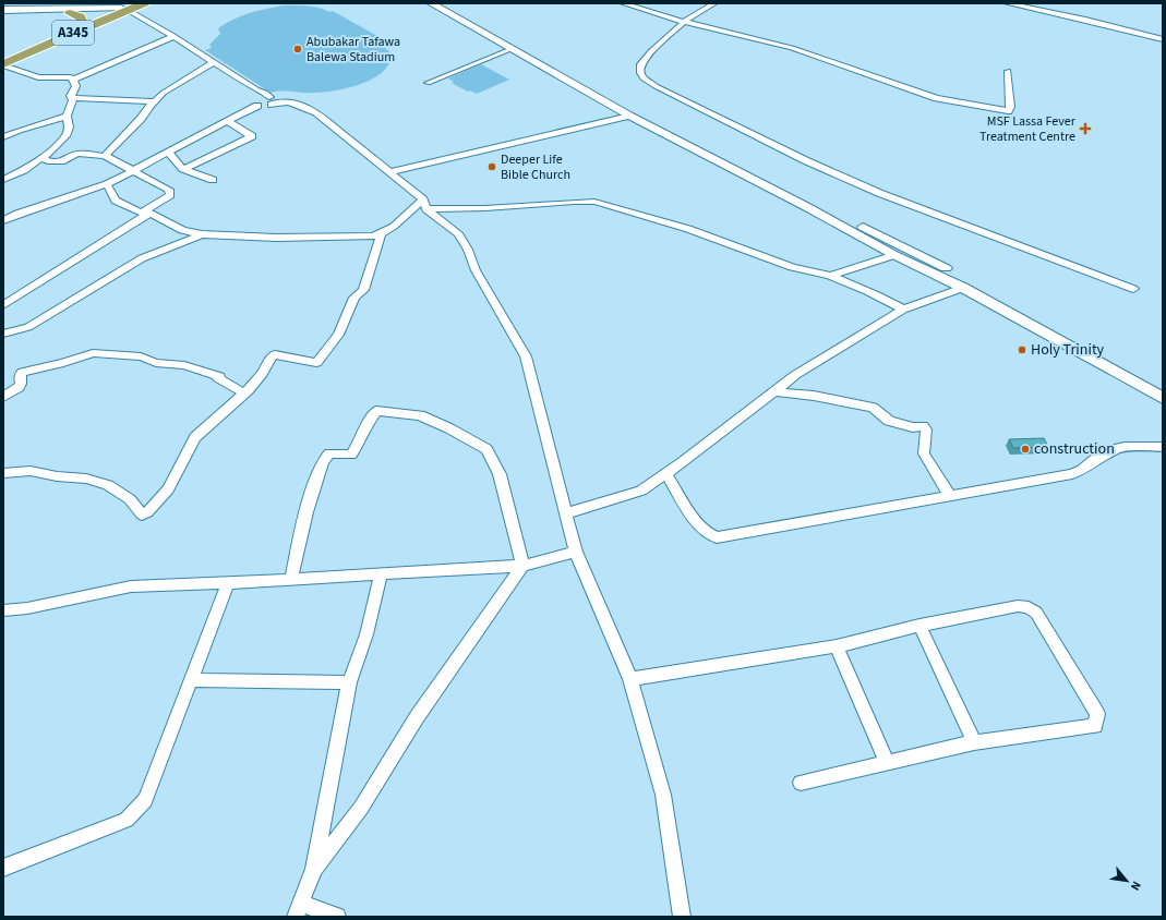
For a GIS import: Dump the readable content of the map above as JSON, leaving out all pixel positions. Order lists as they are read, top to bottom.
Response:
{
  "streets": {
    "highway": ["A345"]
  },
  "places": {
    "other": [
      "Abubakar Tafawa Balewa Stadium",
      "Deeper Life Bible Church",
      "Holy Trinity",
      "construction"
    ],
    "health": ["MSF Lassa Fever Treatment Centre"]
  },
  "north": "bottom right"
}
